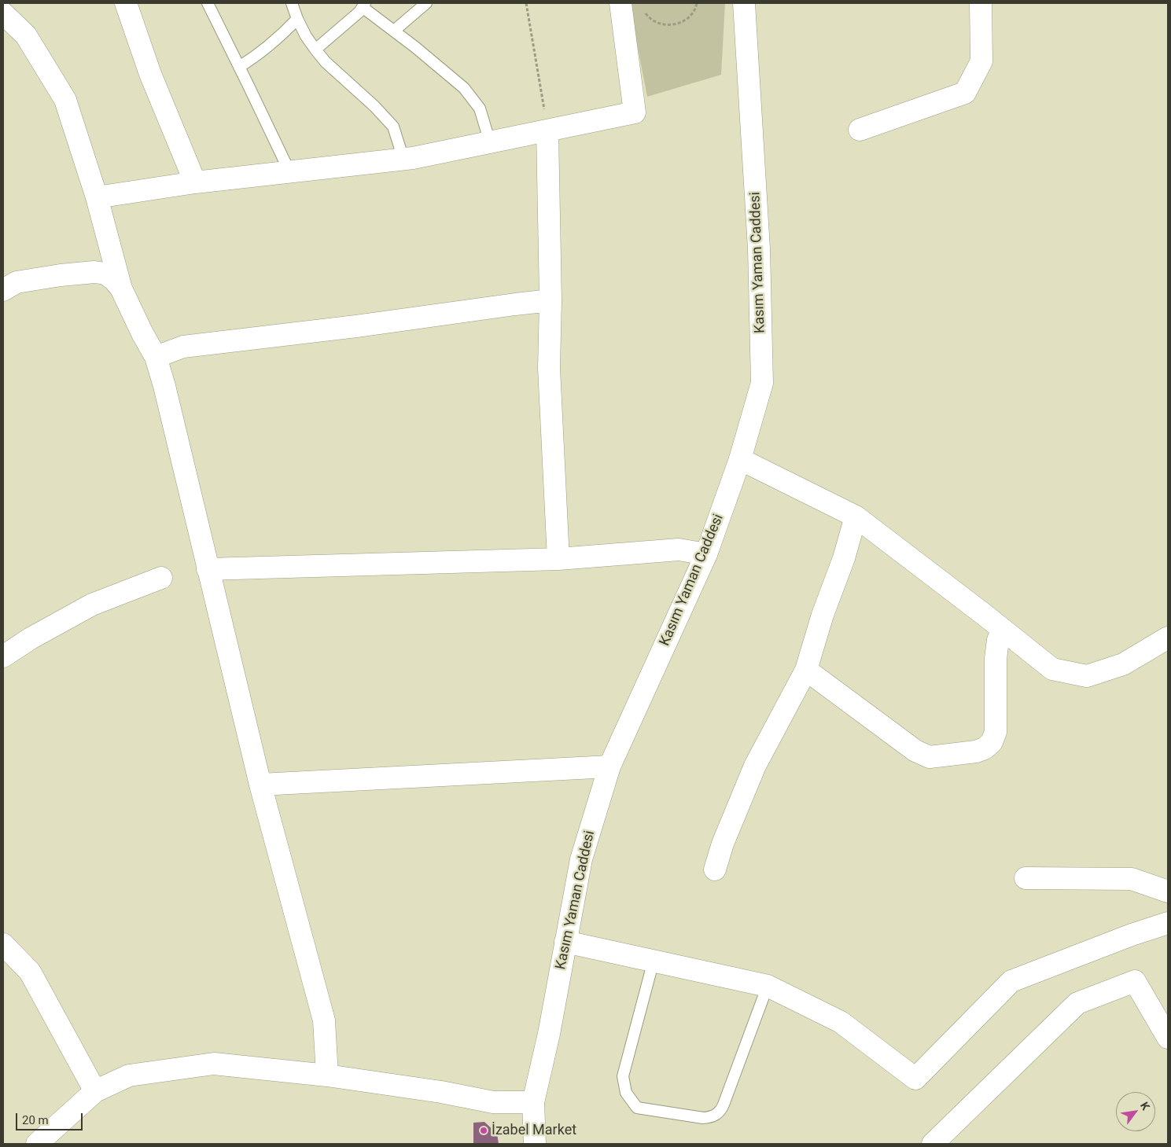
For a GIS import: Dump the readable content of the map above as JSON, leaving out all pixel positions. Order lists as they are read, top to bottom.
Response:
{
  "streets": {
    "street": ["Kasım Yaman Caddesi"]
  },
  "places": ["İzabel Market"],
  "scale_bar": "20 m",
  "north": "top right"
}
